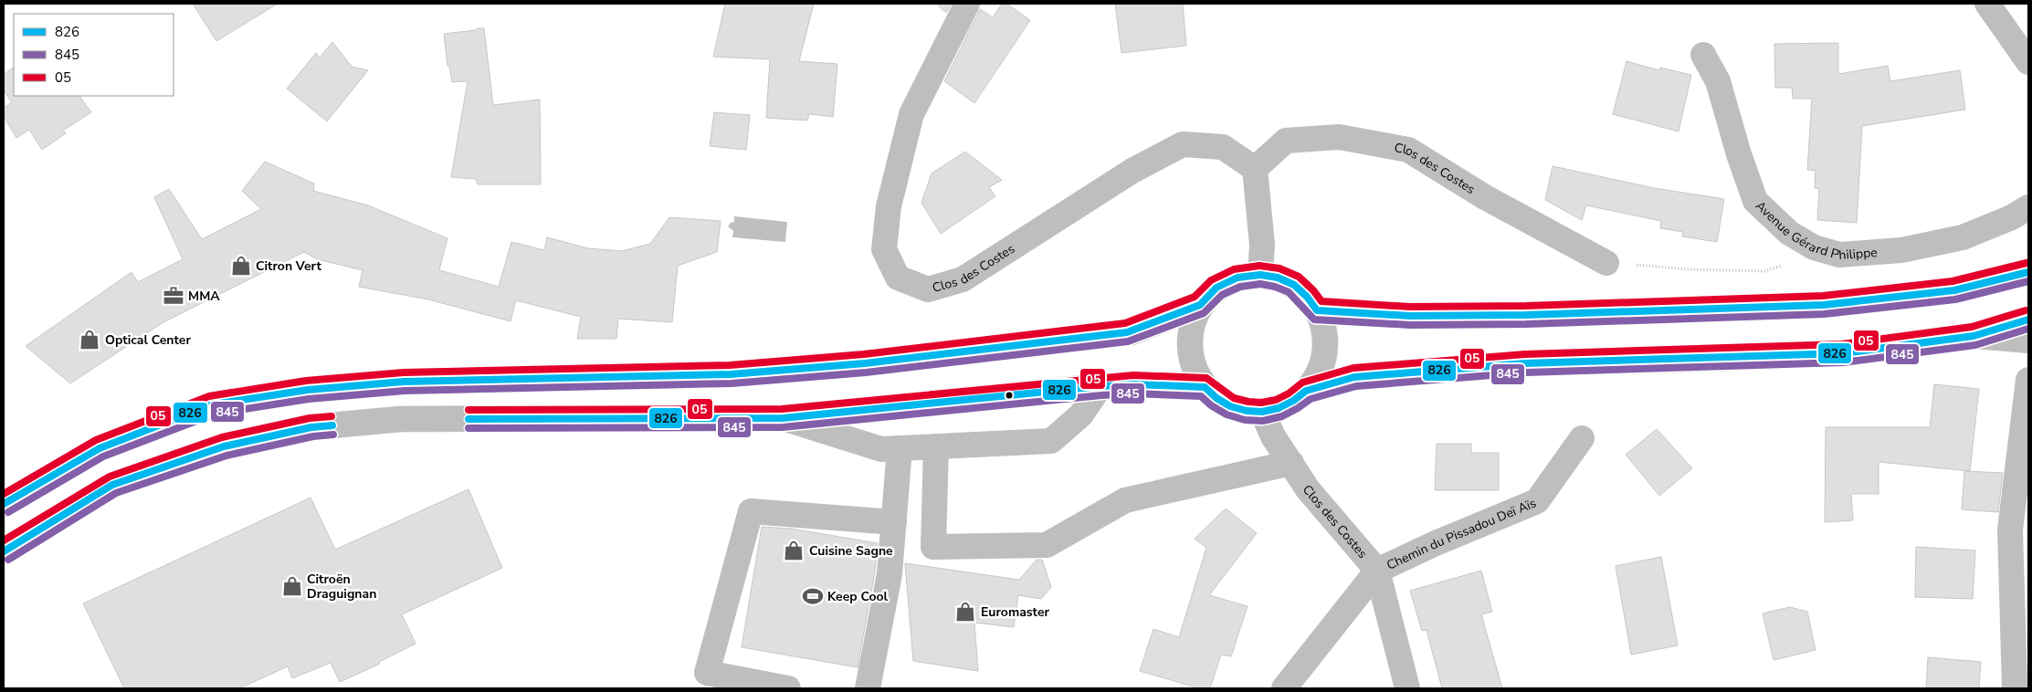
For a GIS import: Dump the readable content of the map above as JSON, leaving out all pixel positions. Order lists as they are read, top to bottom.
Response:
{
  "streets": {
    "main road": ["Clos des Costes", "Avenue Gérard Philippe", "Chemin du Pissadou Deï Aïs"]
  },
  "crossings": [
    ["Clos des Costes", "Chemin du Pissadou Deï Aïs"]
  ],
  "places": {
    "shop": [
      "Citron Vert",
      "Optical Center",
      "Cuisine Sagne",
      "Citroën Draguignan",
      "Euromaster"
    ],
    "office": ["MMA"],
    "sports": ["Keep Cool"]
  },
  "lines": ["transit line 05", "transit line 826", "transit line 845"],
  "legend": ["826", "845", "05"]
}
